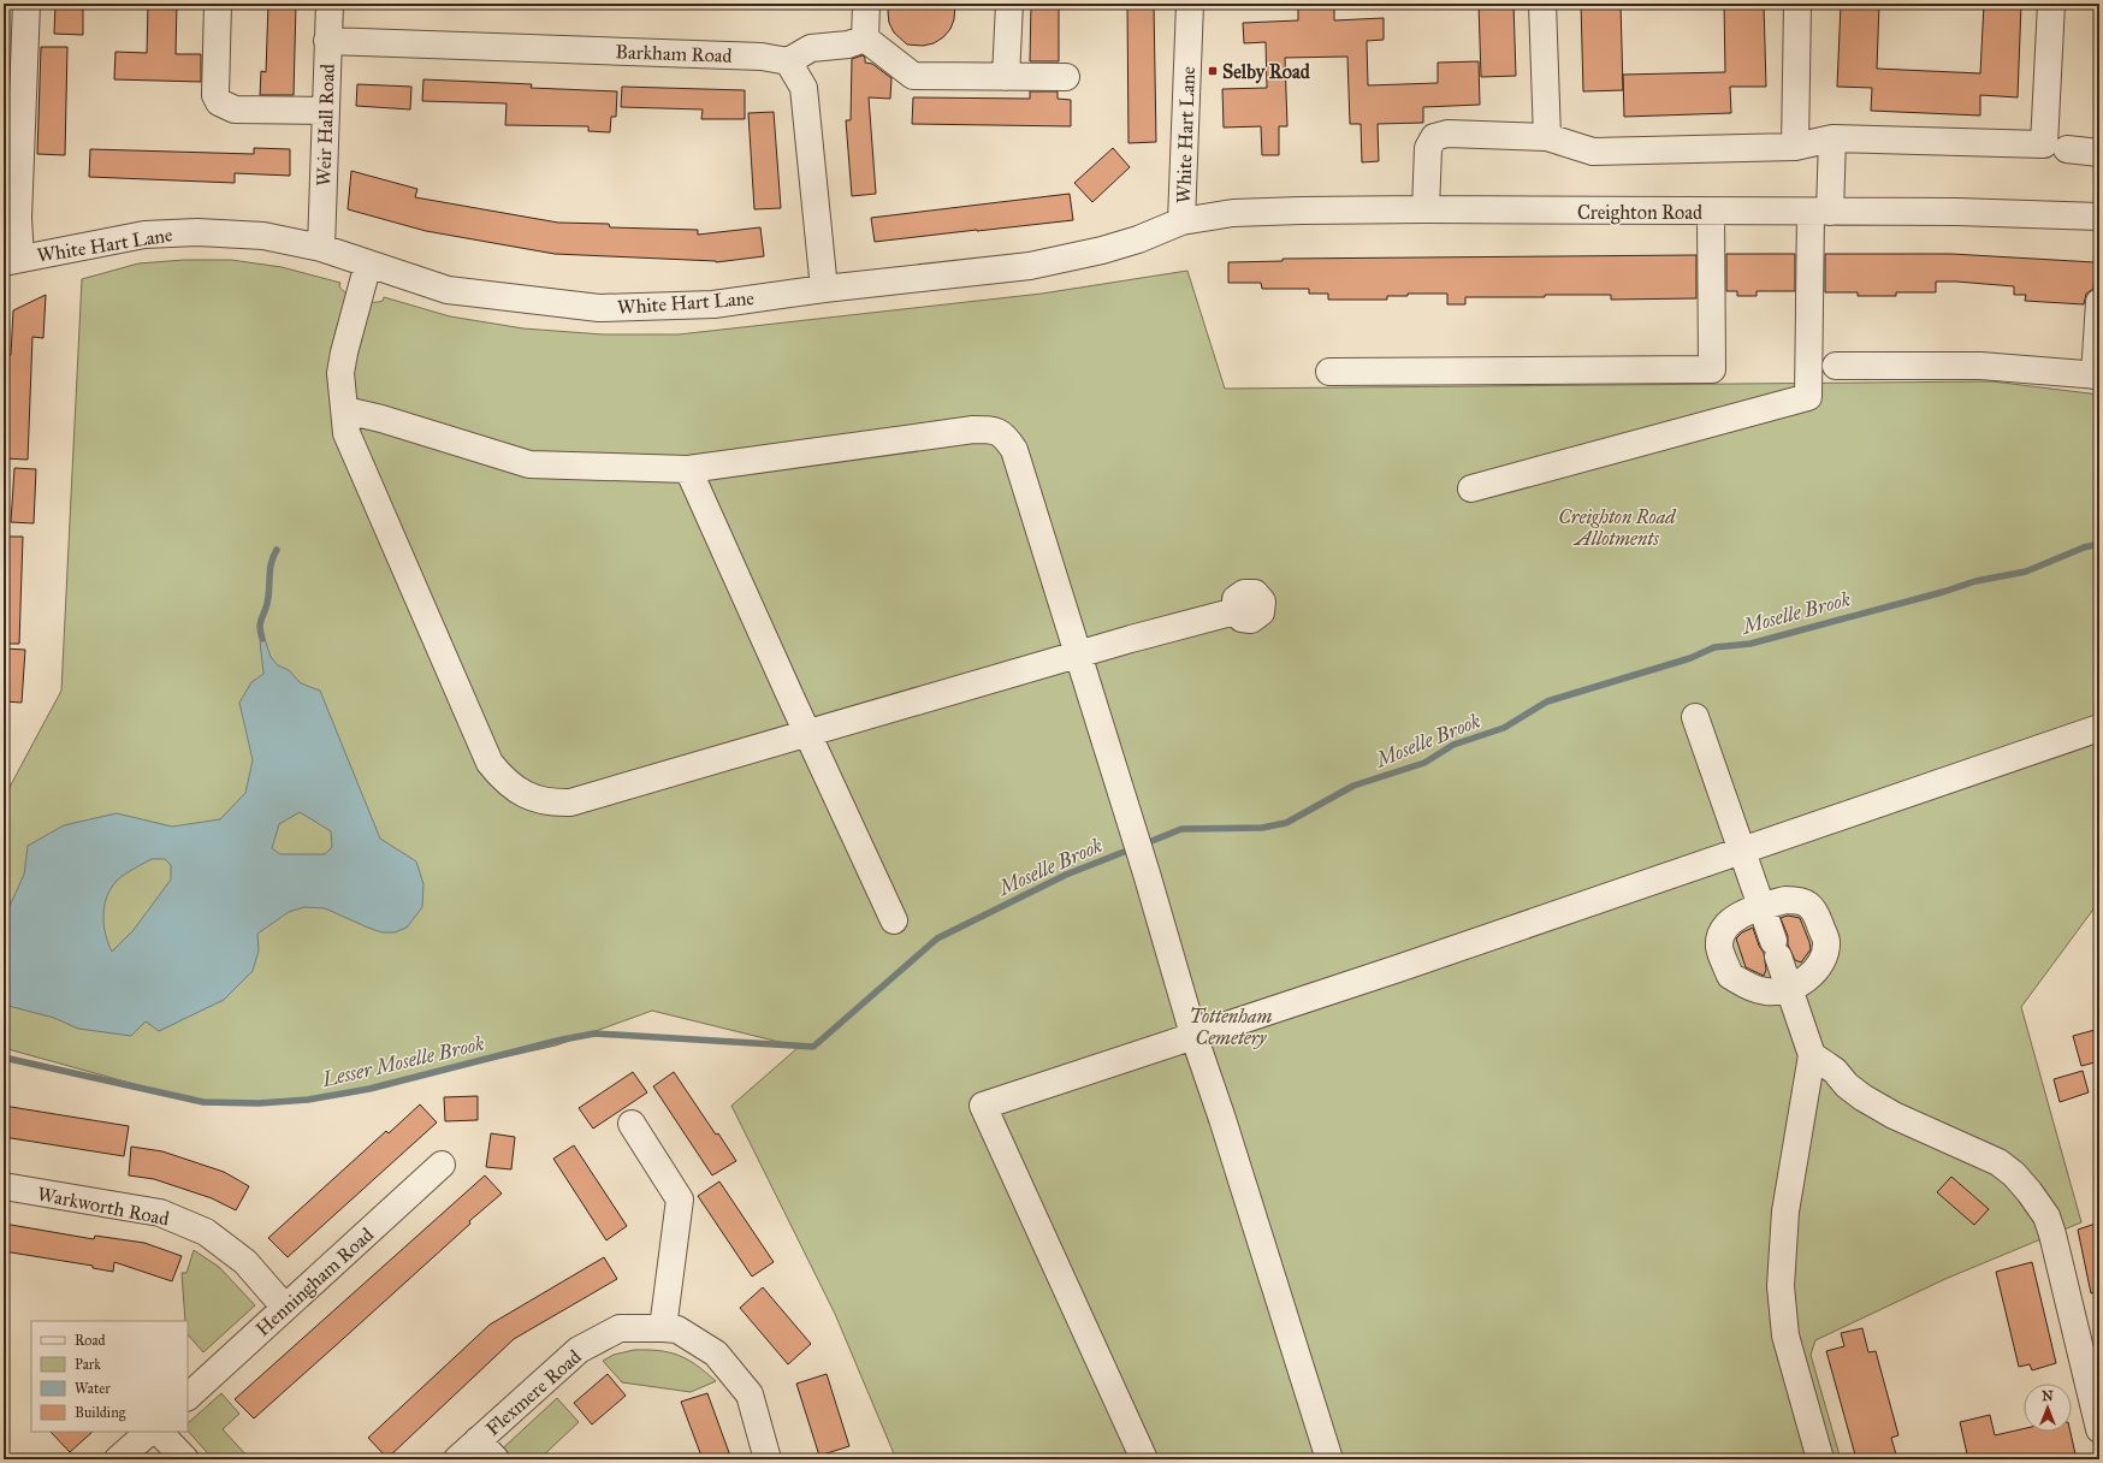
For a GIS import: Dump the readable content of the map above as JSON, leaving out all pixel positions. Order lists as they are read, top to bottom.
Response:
{
  "streets": {
    "street": [
      "Barkham Road",
      "Weir Hall Road",
      "White Hart Lane",
      "Creighton Road",
      "Warkworth Road",
      "Henningham Road",
      "Flexmere Road"
    ]
  },
  "crossings": [
    ["Barkham Road", "Weir Hall Road"],
    ["Weir Hall Road", "White Hart Lane"],
    ["White Hart Lane", "Creighton Road"],
    ["Warkworth Road", "Henningham Road"]
  ],
  "water": ["Moselle Brook", "Lesser Moselle Brook"],
  "parks": ["Creighton Road Allotments", "Tottenham Cemetery"],
  "places": {
    "transit": ["Selby Road"]
  },
  "legend": [
    "Road",
    "Park",
    "Water",
    "Building"
  ],
  "north": "top"
}
